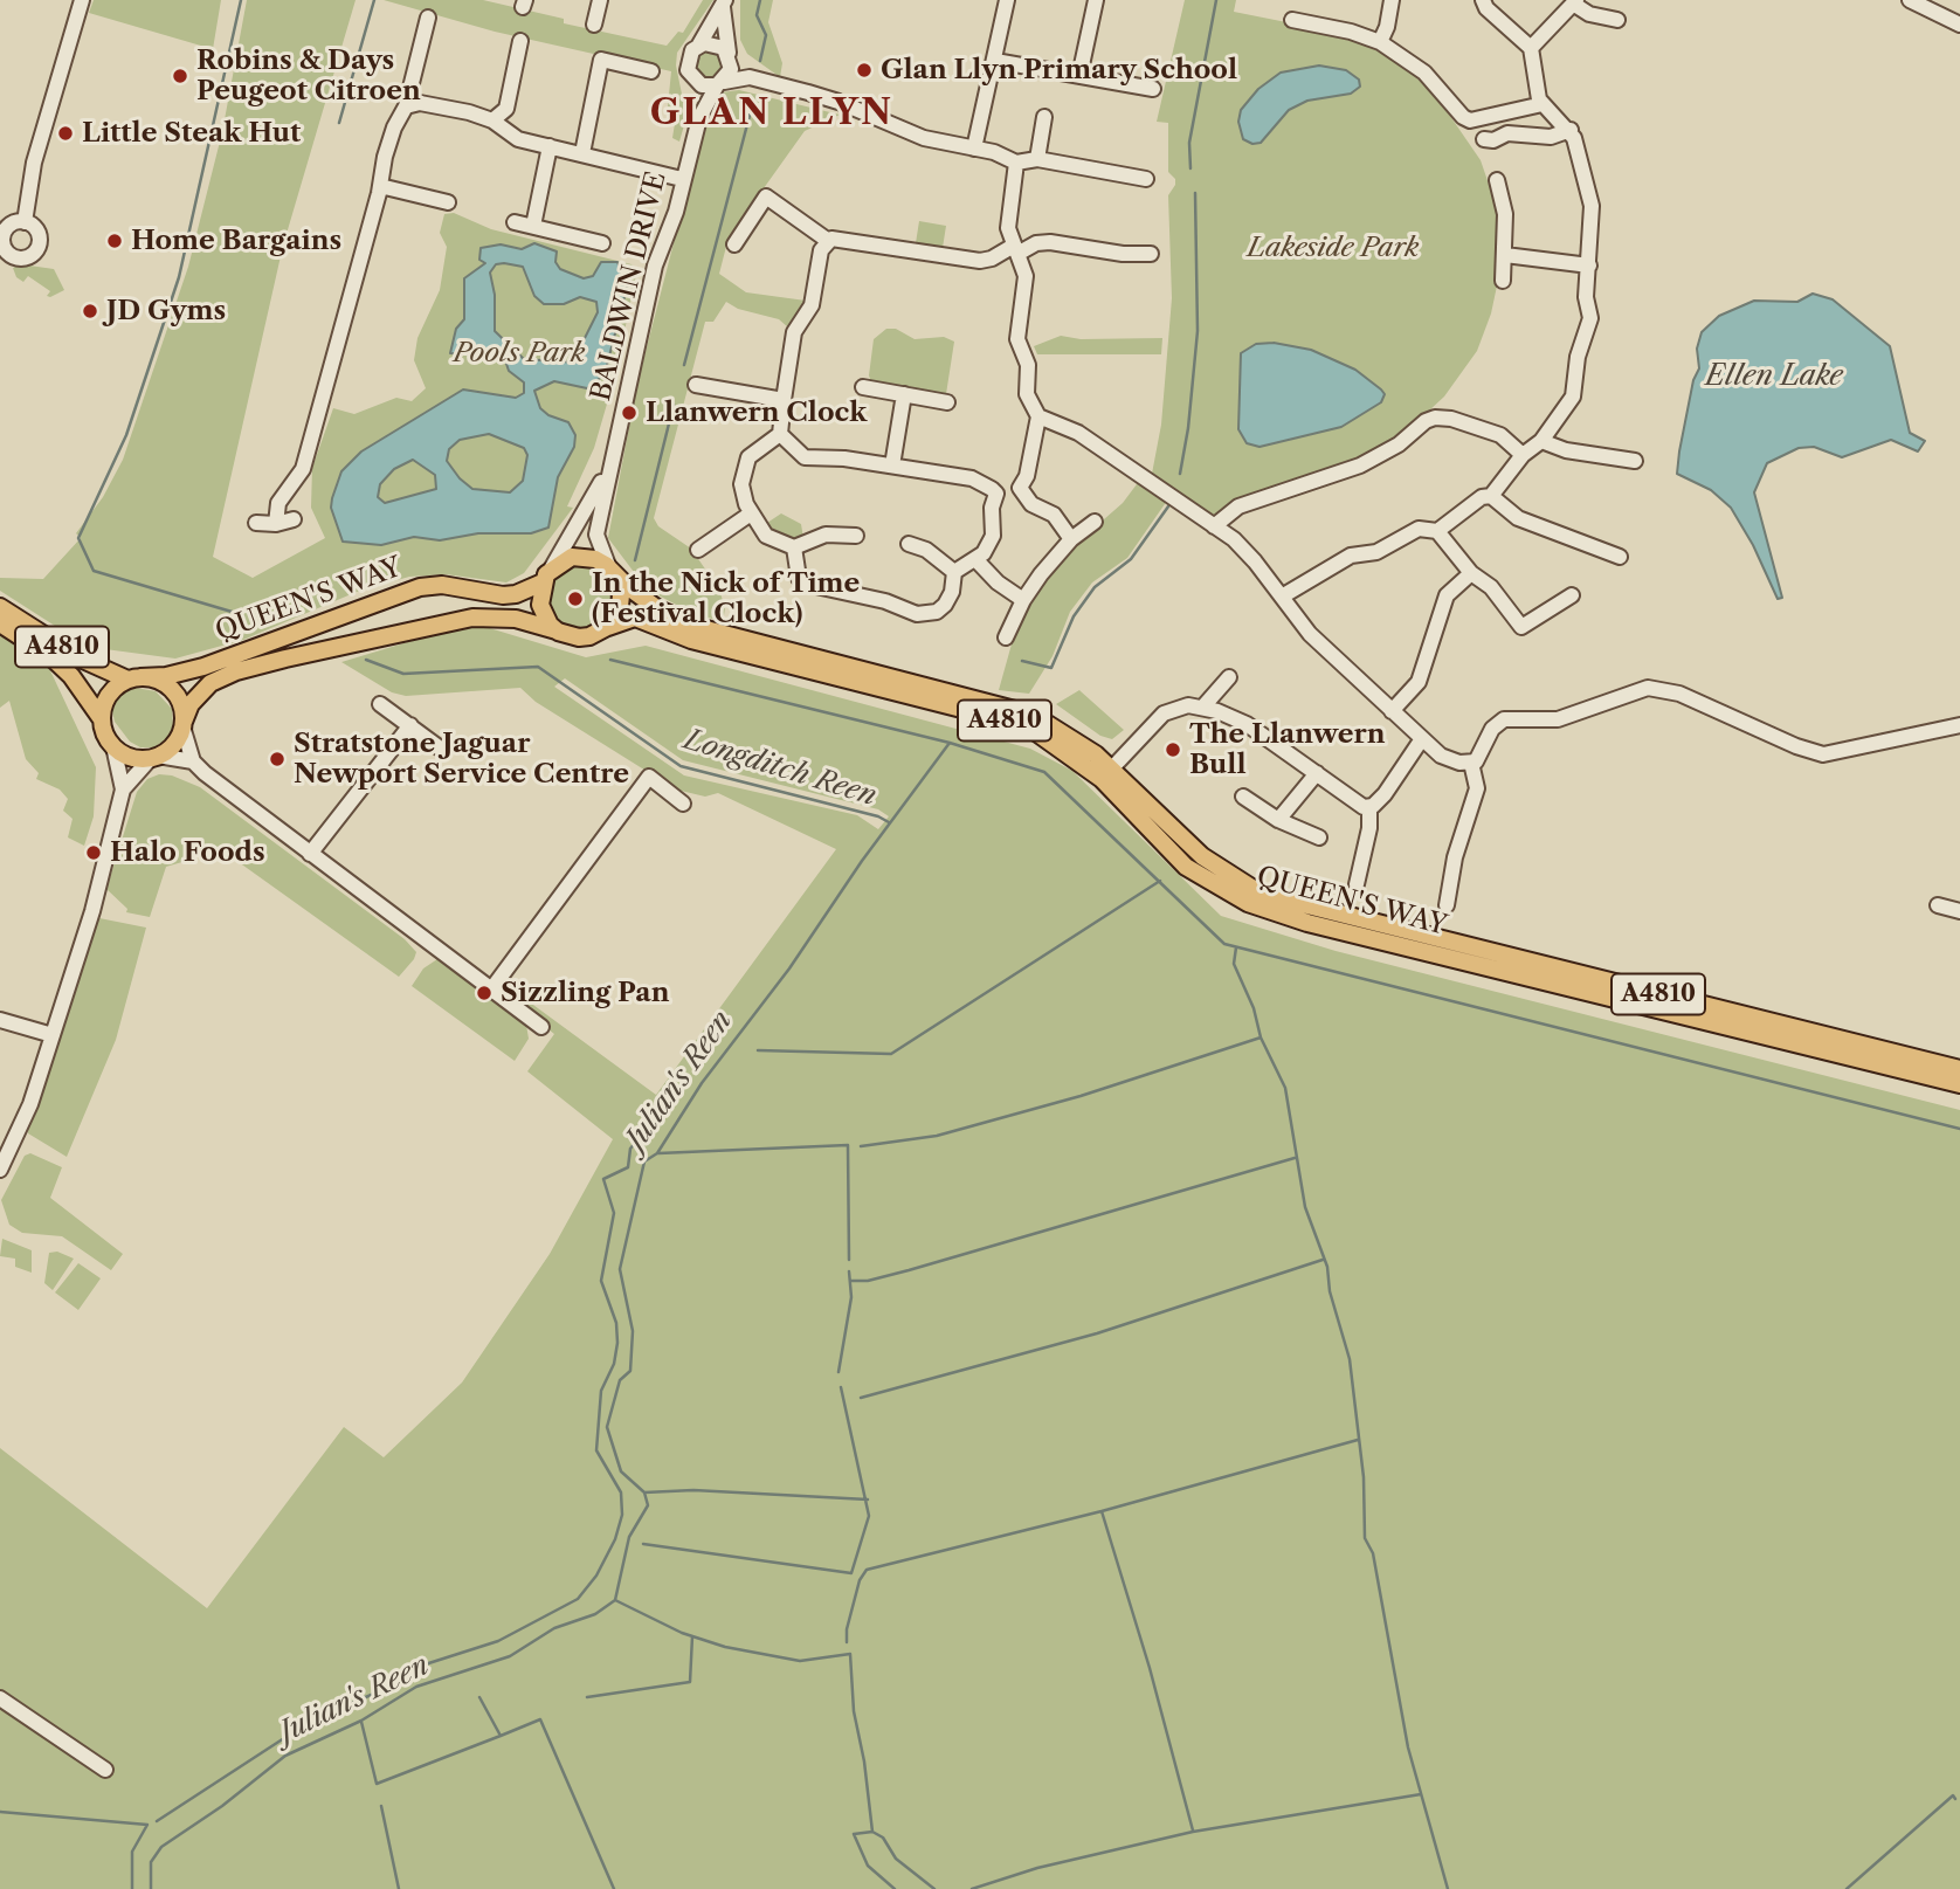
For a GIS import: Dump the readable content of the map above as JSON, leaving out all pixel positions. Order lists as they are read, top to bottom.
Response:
{
  "streets": {
    "main road": ["QUEEN'S WAY", "A4810"],
    "street": ["BALDWIN DRIVE"]
  },
  "crossings": [
    ["BALDWIN DRIVE", "QUEEN'S WAY"],
    ["QUEEN'S WAY", "A4810"]
  ],
  "districts": ["GLAN LLYN"],
  "water": ["Ellen Lake", "Longditch Reen", "Julian's Reen"],
  "parks": ["Lakeside Park", "Pools Park"],
  "places": [
    "Glan Llyn Primary School",
    "Robins & Days Peugeot Citroen",
    "Little Steak Hut",
    "Home Bargains",
    "JD Gyms",
    "Llanwern Clock",
    "In the Nick of Time (Festival Clock)",
    "The Llanwern Bull",
    "Stratstone Jaguar Newport Service Centre",
    "Halo Foods",
    "Sizzling Pan"
  ]
}
